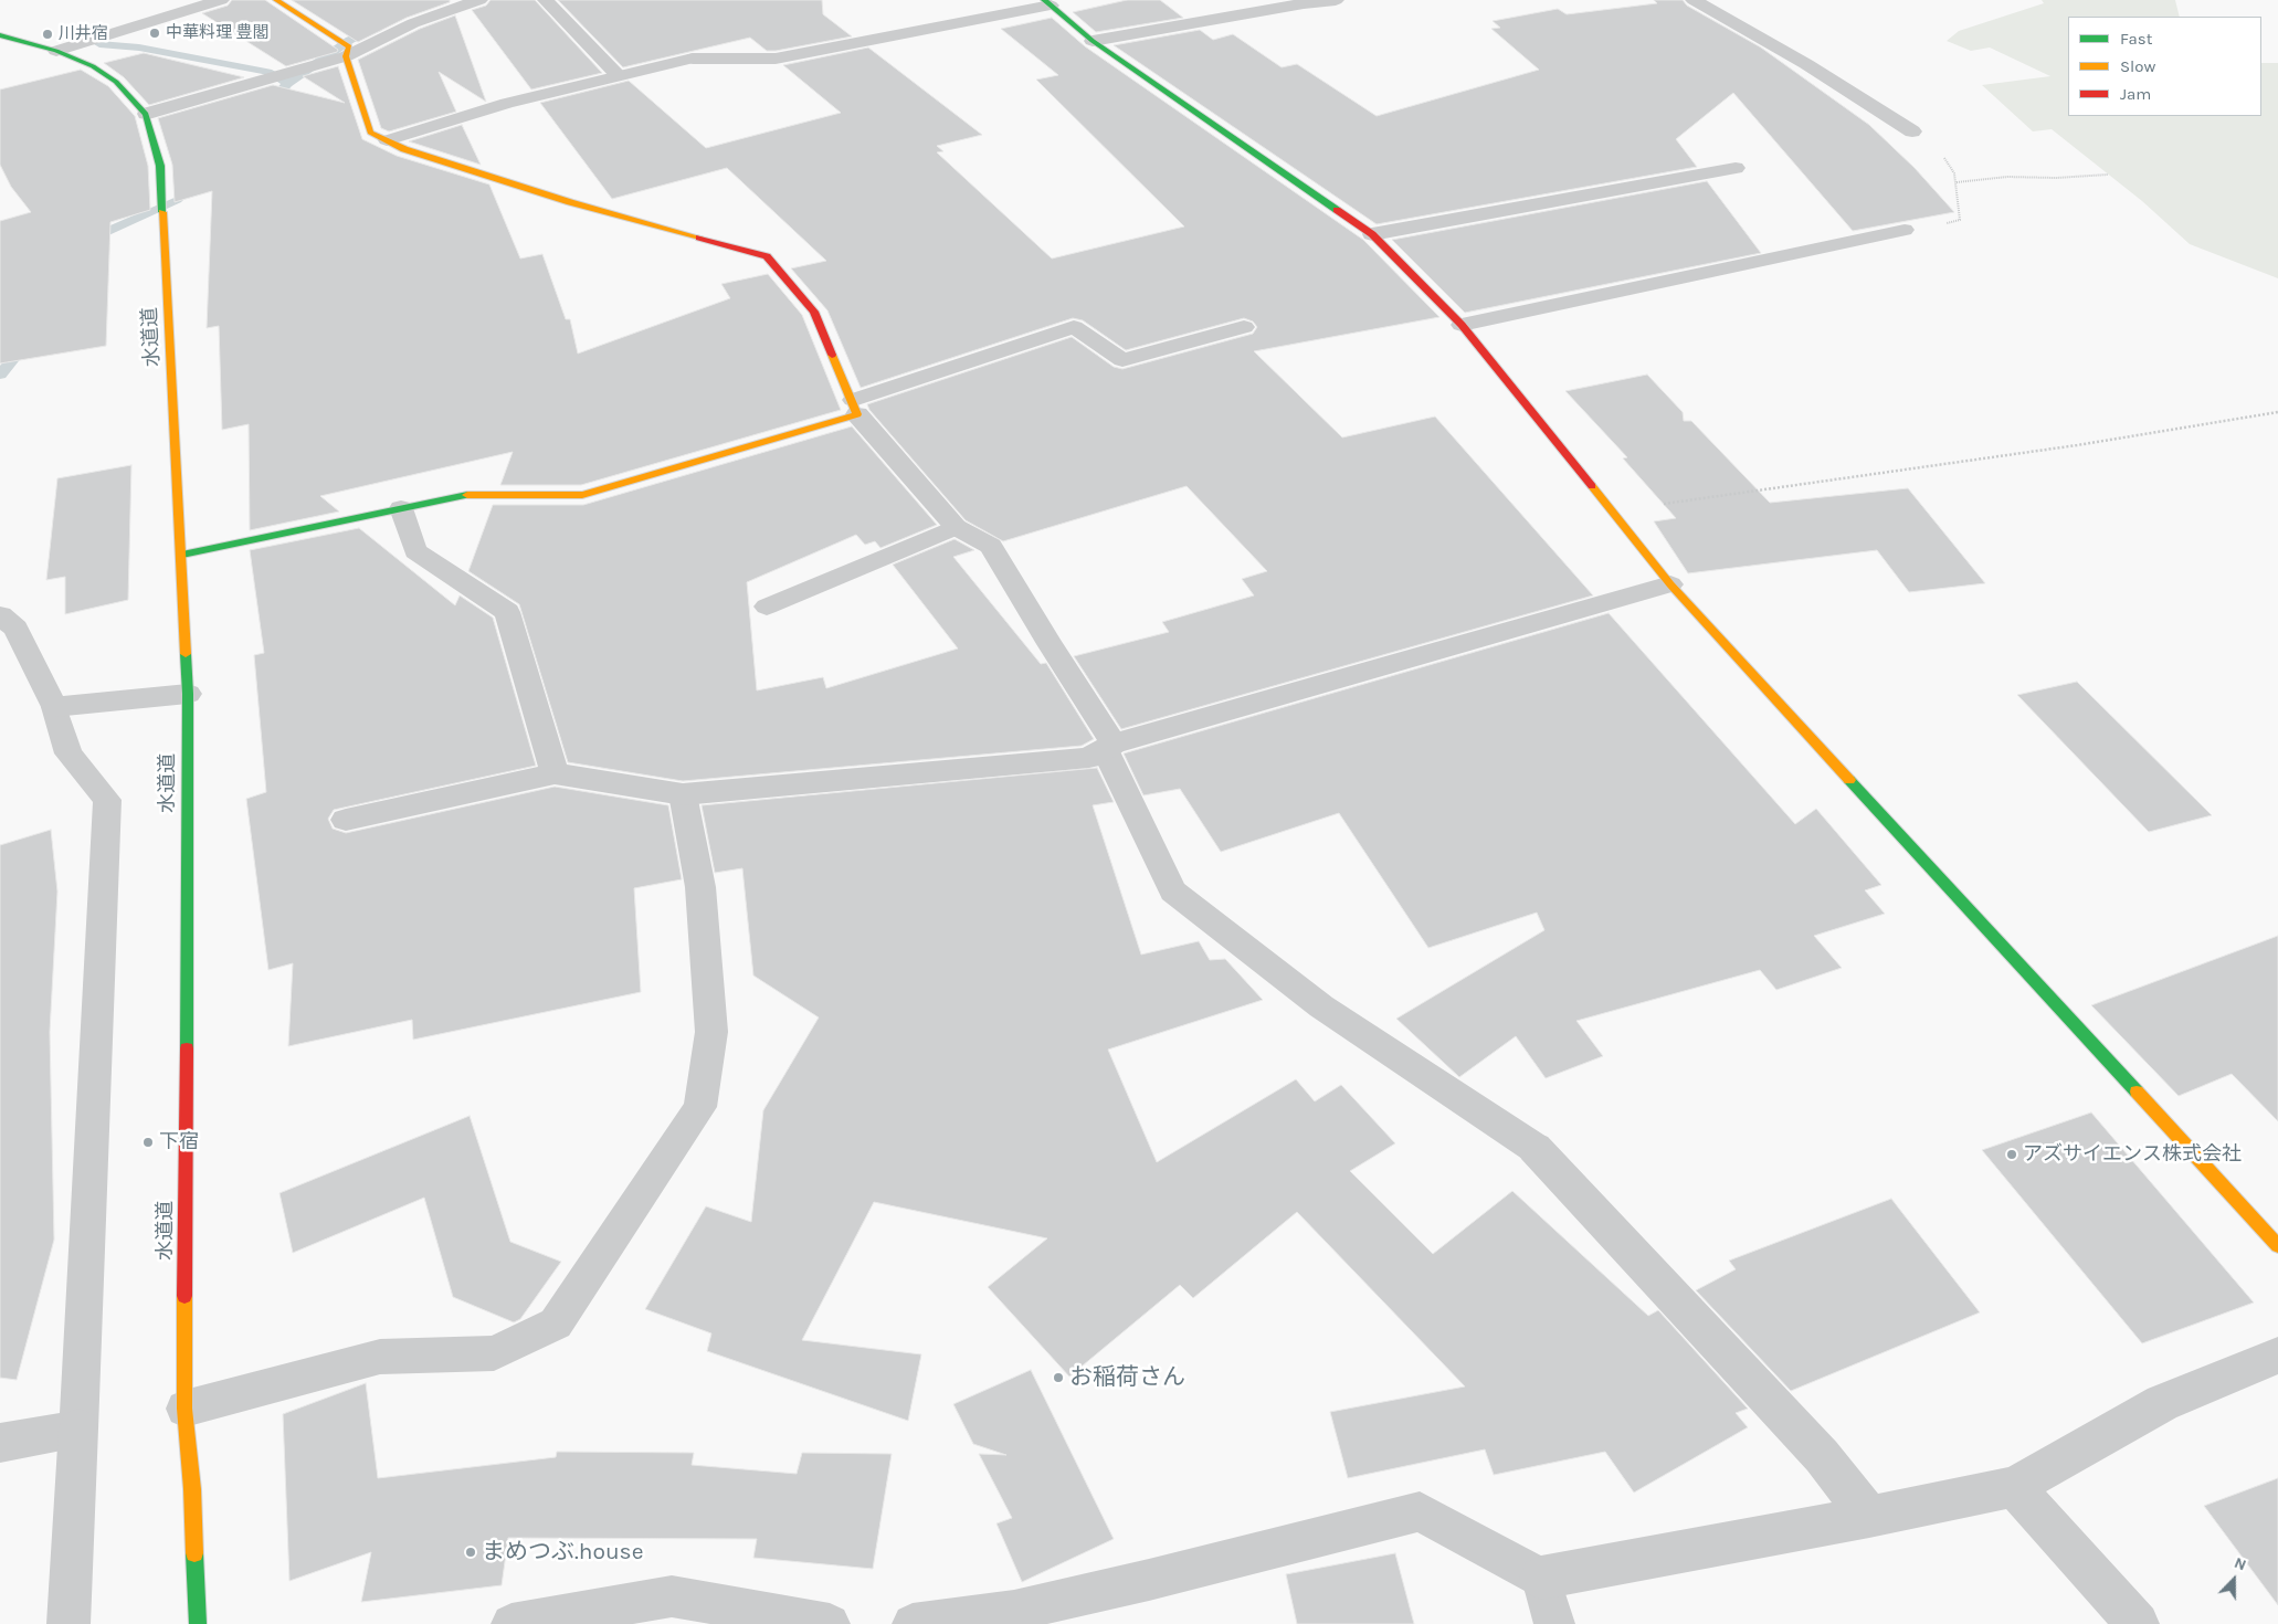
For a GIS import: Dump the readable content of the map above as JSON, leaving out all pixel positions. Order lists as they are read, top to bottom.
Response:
{
  "streets": {
    "street": ["水道道"]
  },
  "places": [
    "中華料理 豊閣",
    "川井宿",
    "下宿",
    "アズサイエンス株式会社",
    "お稲荷さん",
    "まめつぶ.house"
  ],
  "legend": ["Fast", "Slow", "Jam"],
  "north": "top"
}
